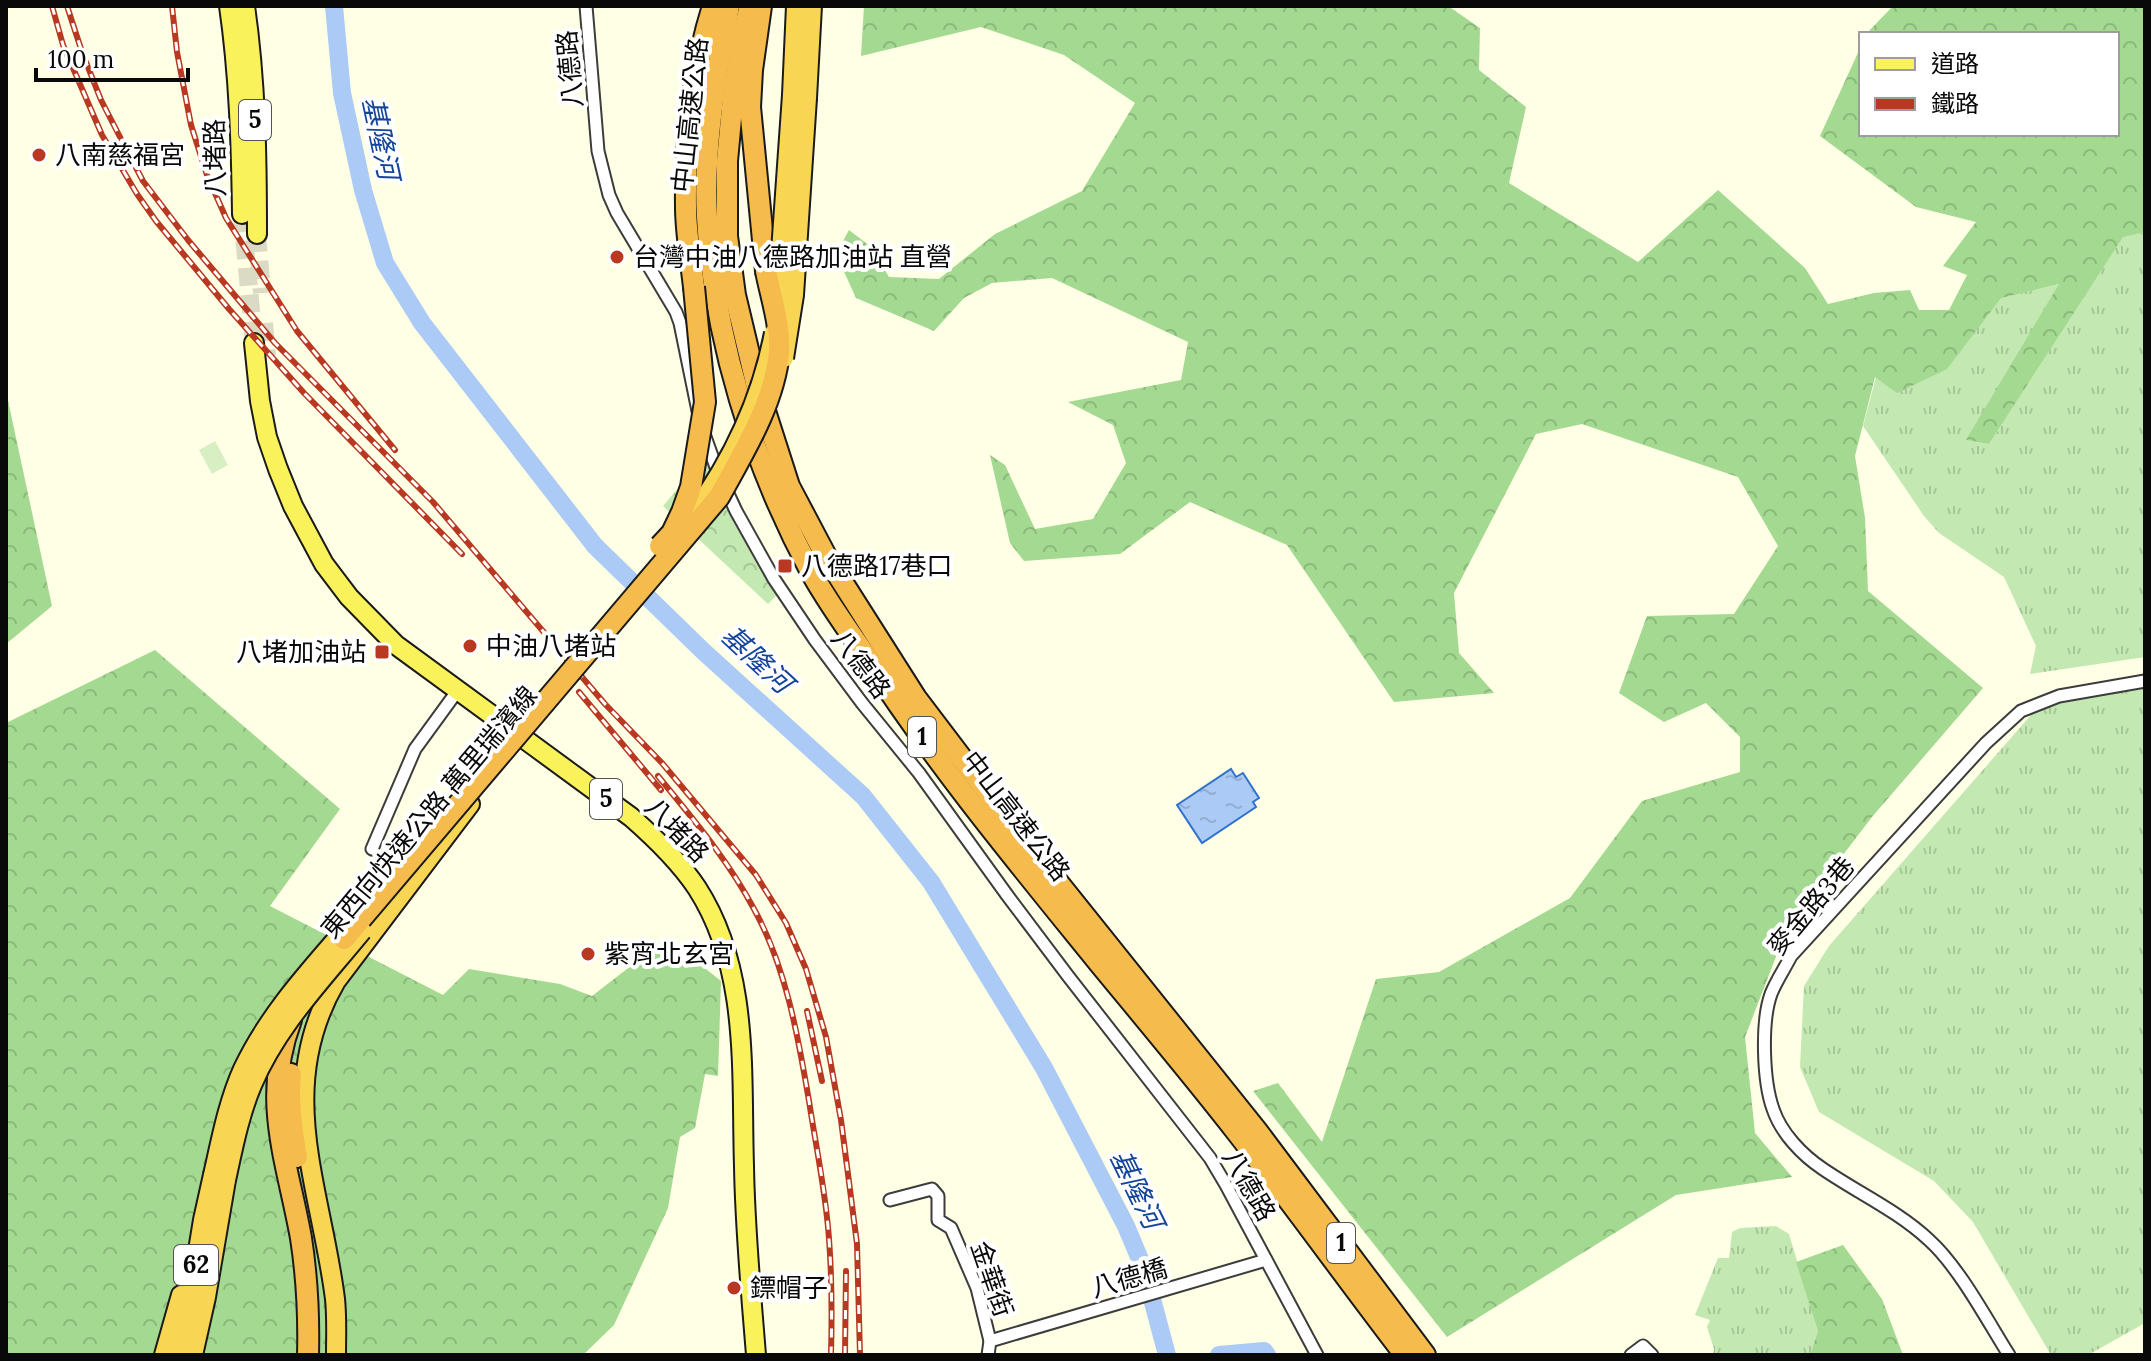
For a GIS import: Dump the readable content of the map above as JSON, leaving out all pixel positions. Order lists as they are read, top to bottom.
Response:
{
  "streets": {
    "highway": [
      "中山高速公路",
      "1",
      "東西向快速公路 萬里瑞濱線",
      "62"
    ],
    "main road": ["5", "八堵路"],
    "street": [
      "八德路",
      "麥金路3巷",
      "八德橋",
      "金華街"
    ]
  },
  "crossings": [
    ["八德路", "八德橋"],
    ["八德橋", "金華街"]
  ],
  "water": ["基隆河"],
  "places": {
    "other": [
      "八南慈福宮",
      "台灣中油八德路加油站 直營",
      "中油八堵站",
      "紫宵北玄宮",
      "鏢帽子"
    ],
    "transit": ["八德路17巷口", "八堵加油站"]
  },
  "legend": ["道路", "鐵路"],
  "scale_bar": "100 m"
}
